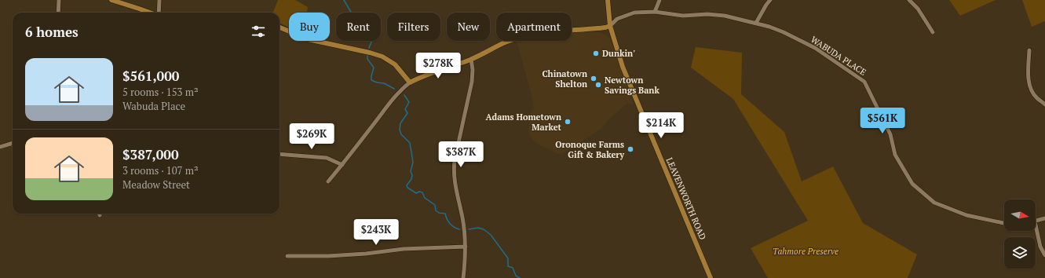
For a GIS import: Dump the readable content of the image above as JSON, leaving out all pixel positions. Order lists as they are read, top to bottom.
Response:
{
  "streets": {
    "main road": ["LEAVENWORTH ROAD"],
    "street": ["WABUDA PLACE"]
  },
  "crossings": [
    ["WABUDA PLACE", "LEAVENWORTH ROAD"]
  ],
  "parks": ["Tahmore Preserve"],
  "places": [
    "Dunkin'",
    "Chinatown Shelton",
    "Newtown Savings Bank",
    "Adams Hometown Market",
    "Oronoque Farms Gift & Bakery"
  ],
  "north": "right",
  "page": {
    "chip": [
      "Buy",
      "Rent",
      "Filters",
      "New",
      "Apartment"
    ],
    "heading": "6 homes",
    "list": [
      {
        "name": "$561,000",
        "note": "5 rooms · 153 m² · Wabuda Place"
      },
      {
        "name": "$387,000",
        "note": "3 rooms · 107 m² · Meadow Street"
      }
    ],
    "price": [
      "$278K",
      "$561K",
      "$214K",
      "$269K",
      "$387K",
      "$243K"
    ]
  }
}
